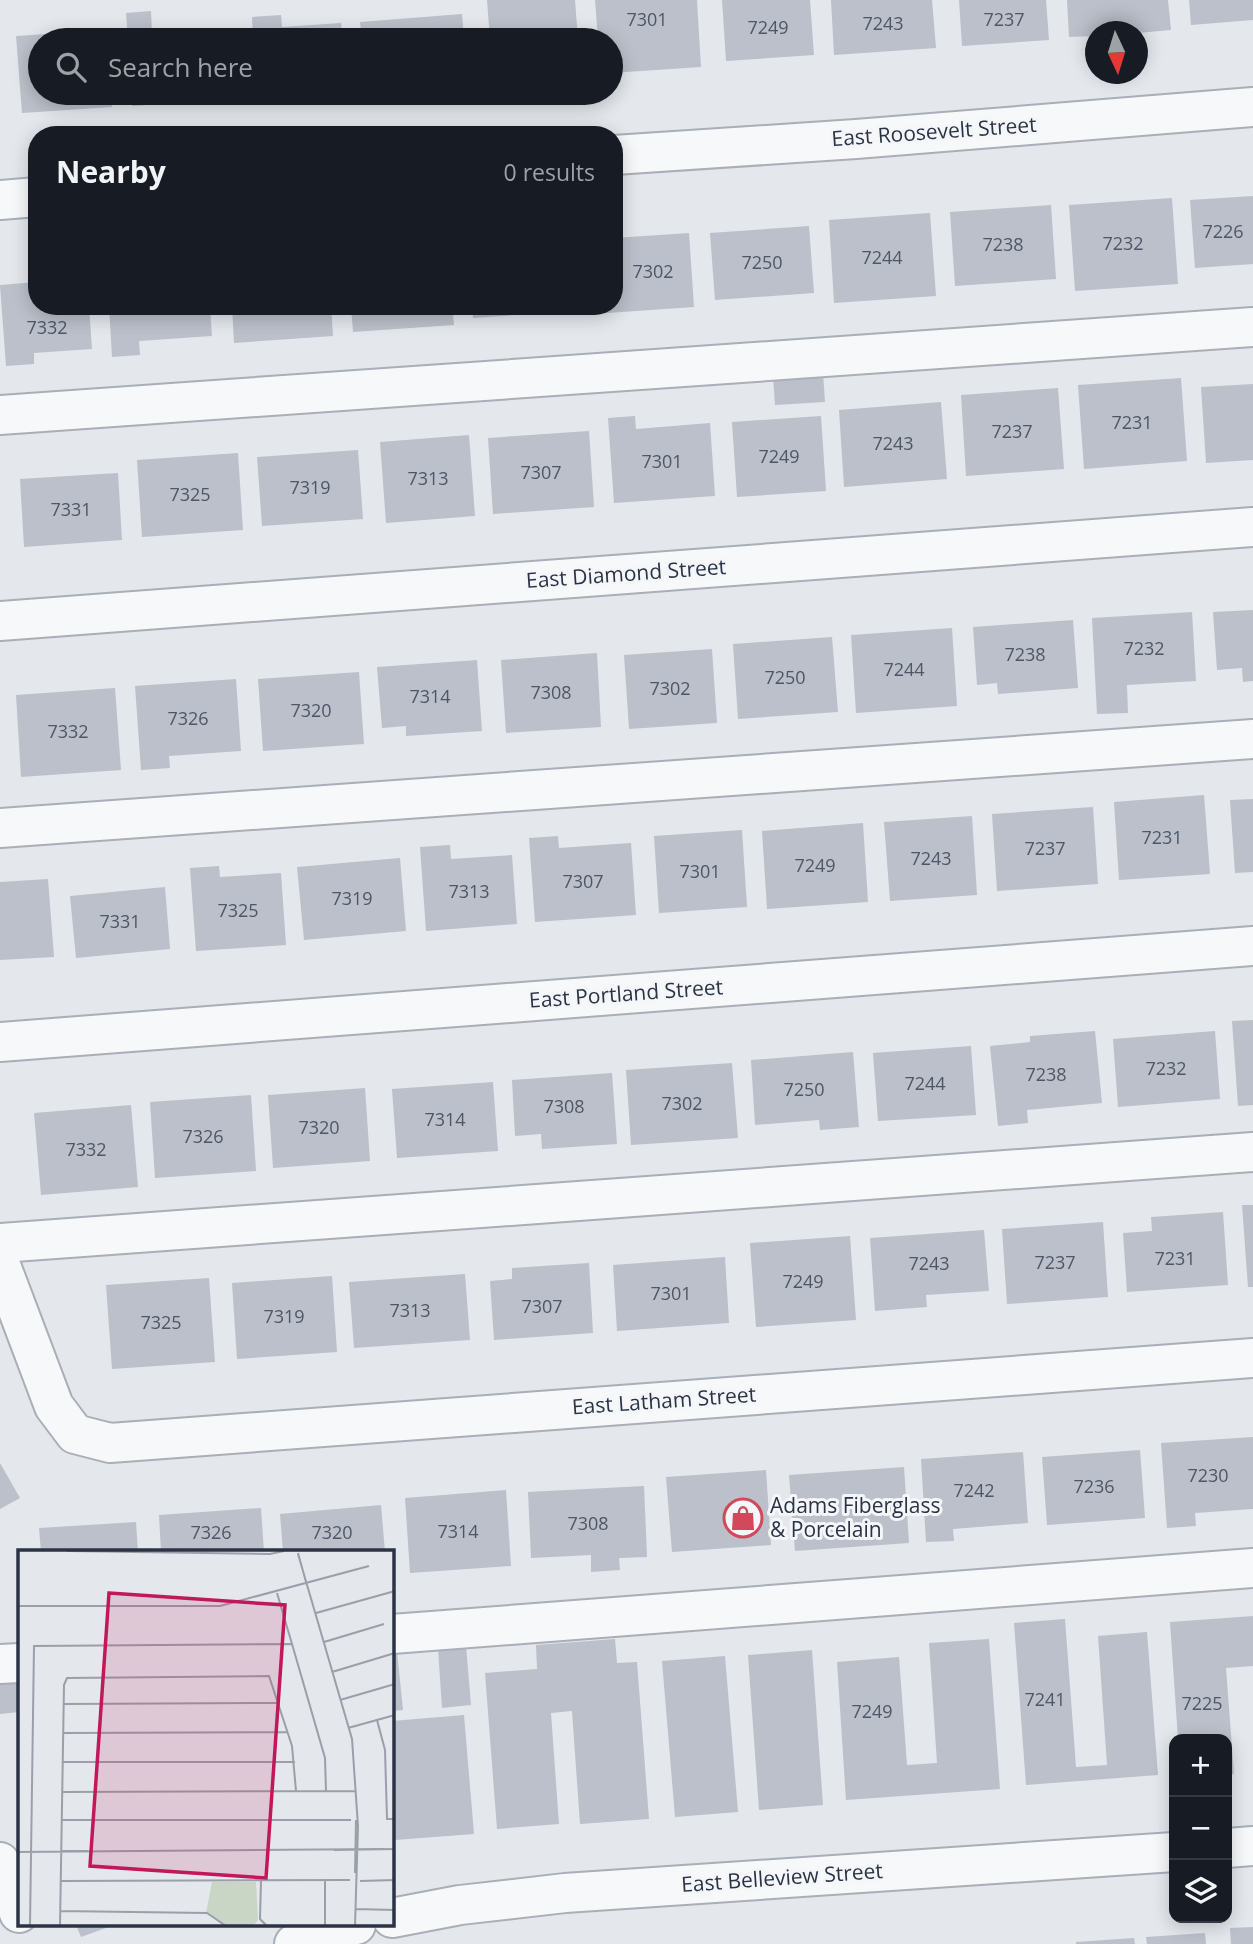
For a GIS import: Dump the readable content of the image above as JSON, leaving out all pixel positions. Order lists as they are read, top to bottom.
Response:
{
  "streets": {
    "street": [
      "East Roosevelt Street",
      "East Diamond Street",
      "East Portland Street",
      "East Latham Street",
      "East Belleview Street"
    ]
  },
  "places": {
    "shop": ["Adams Fiberglass & Porcelain"]
  },
  "house_numbers": [
    "7301",
    "7237",
    "7243",
    "7249",
    "7226",
    "7232",
    "7238",
    "7244",
    "7250",
    "7302",
    "7332",
    "7231",
    "7237",
    "7243",
    "7249",
    "7301",
    "7307",
    "7313",
    "7319",
    "7325",
    "7331",
    "7232",
    "7238",
    "7244",
    "7250",
    "7302",
    "7308",
    "7314",
    "7320",
    "7326",
    "7332",
    "7231",
    "7237",
    "7243",
    "7249",
    "7301",
    "7307",
    "7313",
    "7319",
    "7325",
    "7331",
    "7232",
    "7238",
    "7244",
    "7250",
    "7302",
    "7308",
    "7314",
    "7320",
    "7326",
    "7332",
    "7231",
    "7237",
    "7243",
    "7249",
    "7301",
    "7307",
    "7313",
    "7319",
    "7325",
    "7230",
    "7236",
    "7242",
    "7308",
    "7314",
    "7326",
    "7320",
    "7241",
    "7225",
    "7249"
  ],
  "north": "bottom",
  "page": {
    "search": "Search here",
    "heading": ["Nearby", "0 results"],
    "map_buttons": ["+", "−"]
  }
}
